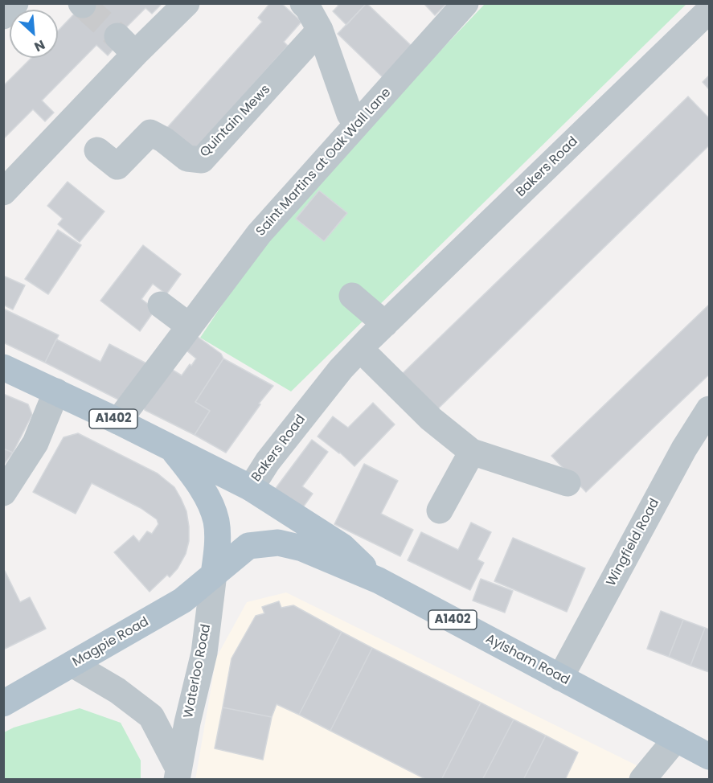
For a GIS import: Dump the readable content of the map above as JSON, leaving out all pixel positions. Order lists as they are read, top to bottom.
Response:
{
  "streets": {
    "main road": ["A1402", "Magpie Road", "Aylsham Road"],
    "street": [
      "Quintain Mews",
      "Saint Martins at Oak Wall Lane",
      "Bakers Road",
      "Wingfield Road",
      "Waterloo Road"
    ]
  },
  "crossings": [
    ["Saint Martins at Oak Wall Lane", "A1402"],
    ["Bakers Road", "A1402"],
    ["A1402", "Magpie Road"],
    ["A1402", "Aylsham Road"],
    ["A1402", "Waterloo Road"],
    ["Wingfield Road", "Aylsham Road"],
    ["Magpie Road", "Aylsham Road"],
    ["Magpie Road", "Waterloo Road"],
    ["Aylsham Road", "Waterloo Road"]
  ],
  "north": "bottom right"
}
